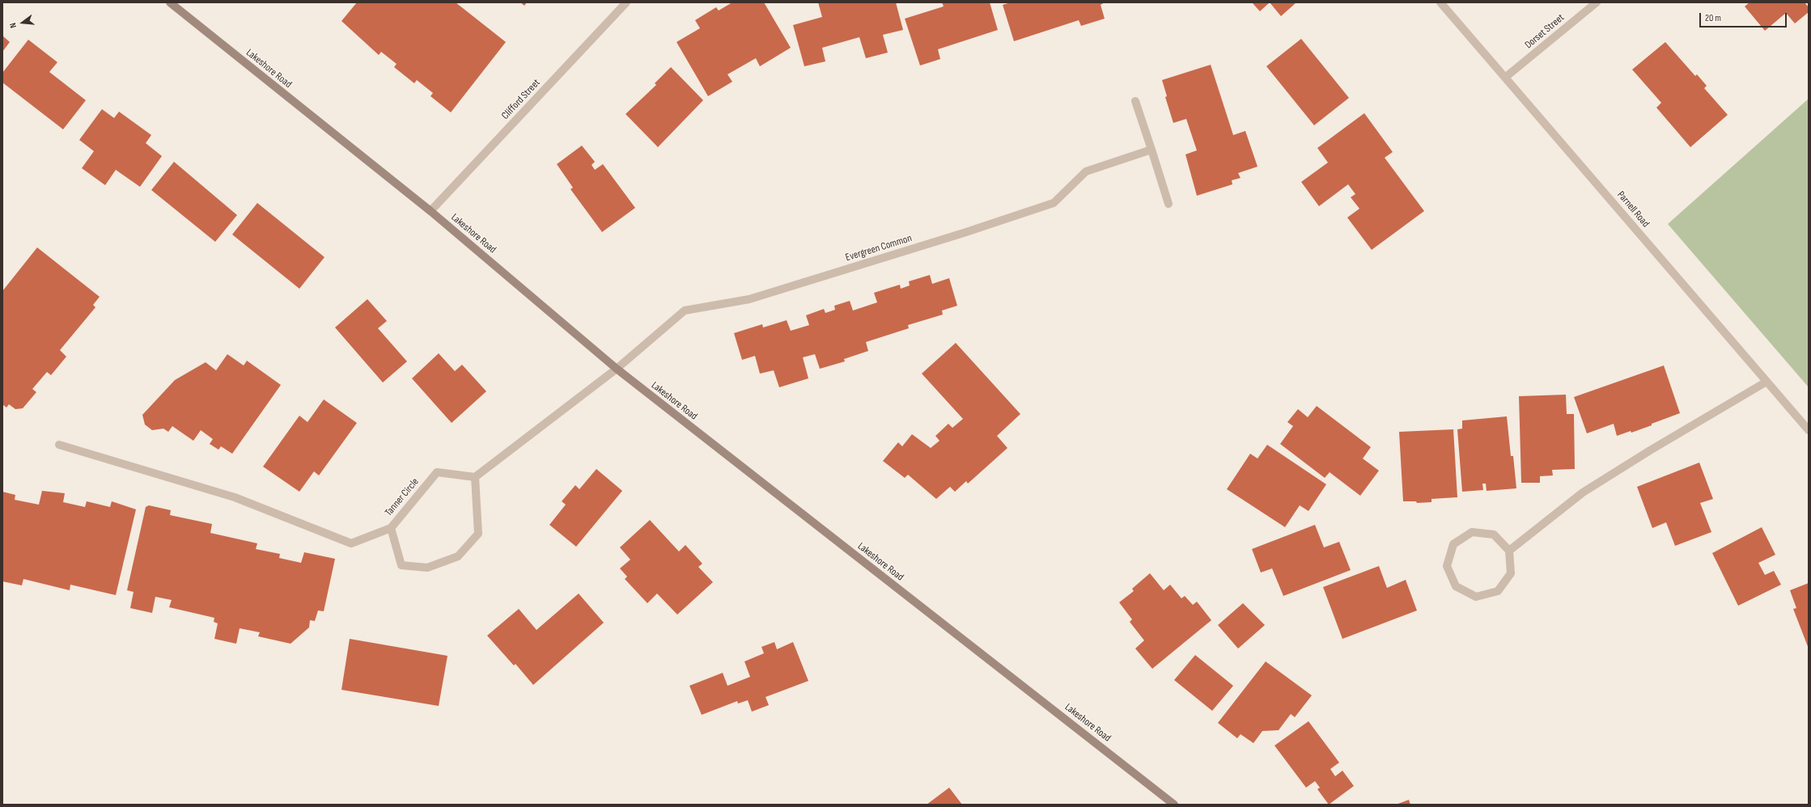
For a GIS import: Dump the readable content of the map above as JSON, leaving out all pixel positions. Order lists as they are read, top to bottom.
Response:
{
  "streets": {
    "main road": ["Lakeshore Road"],
    "street": [
      "Dorset Street",
      "Clifford Street",
      "Parnell Road",
      "Evergreen Common",
      "Tanner Circle"
    ]
  },
  "crossings": [
    ["Dorset Street", "Parnell Road"],
    ["Lakeshore Road", "Clifford Street"],
    ["Lakeshore Road", "Evergreen Common"]
  ],
  "scale_bar": "20 m",
  "north": "left"
}
